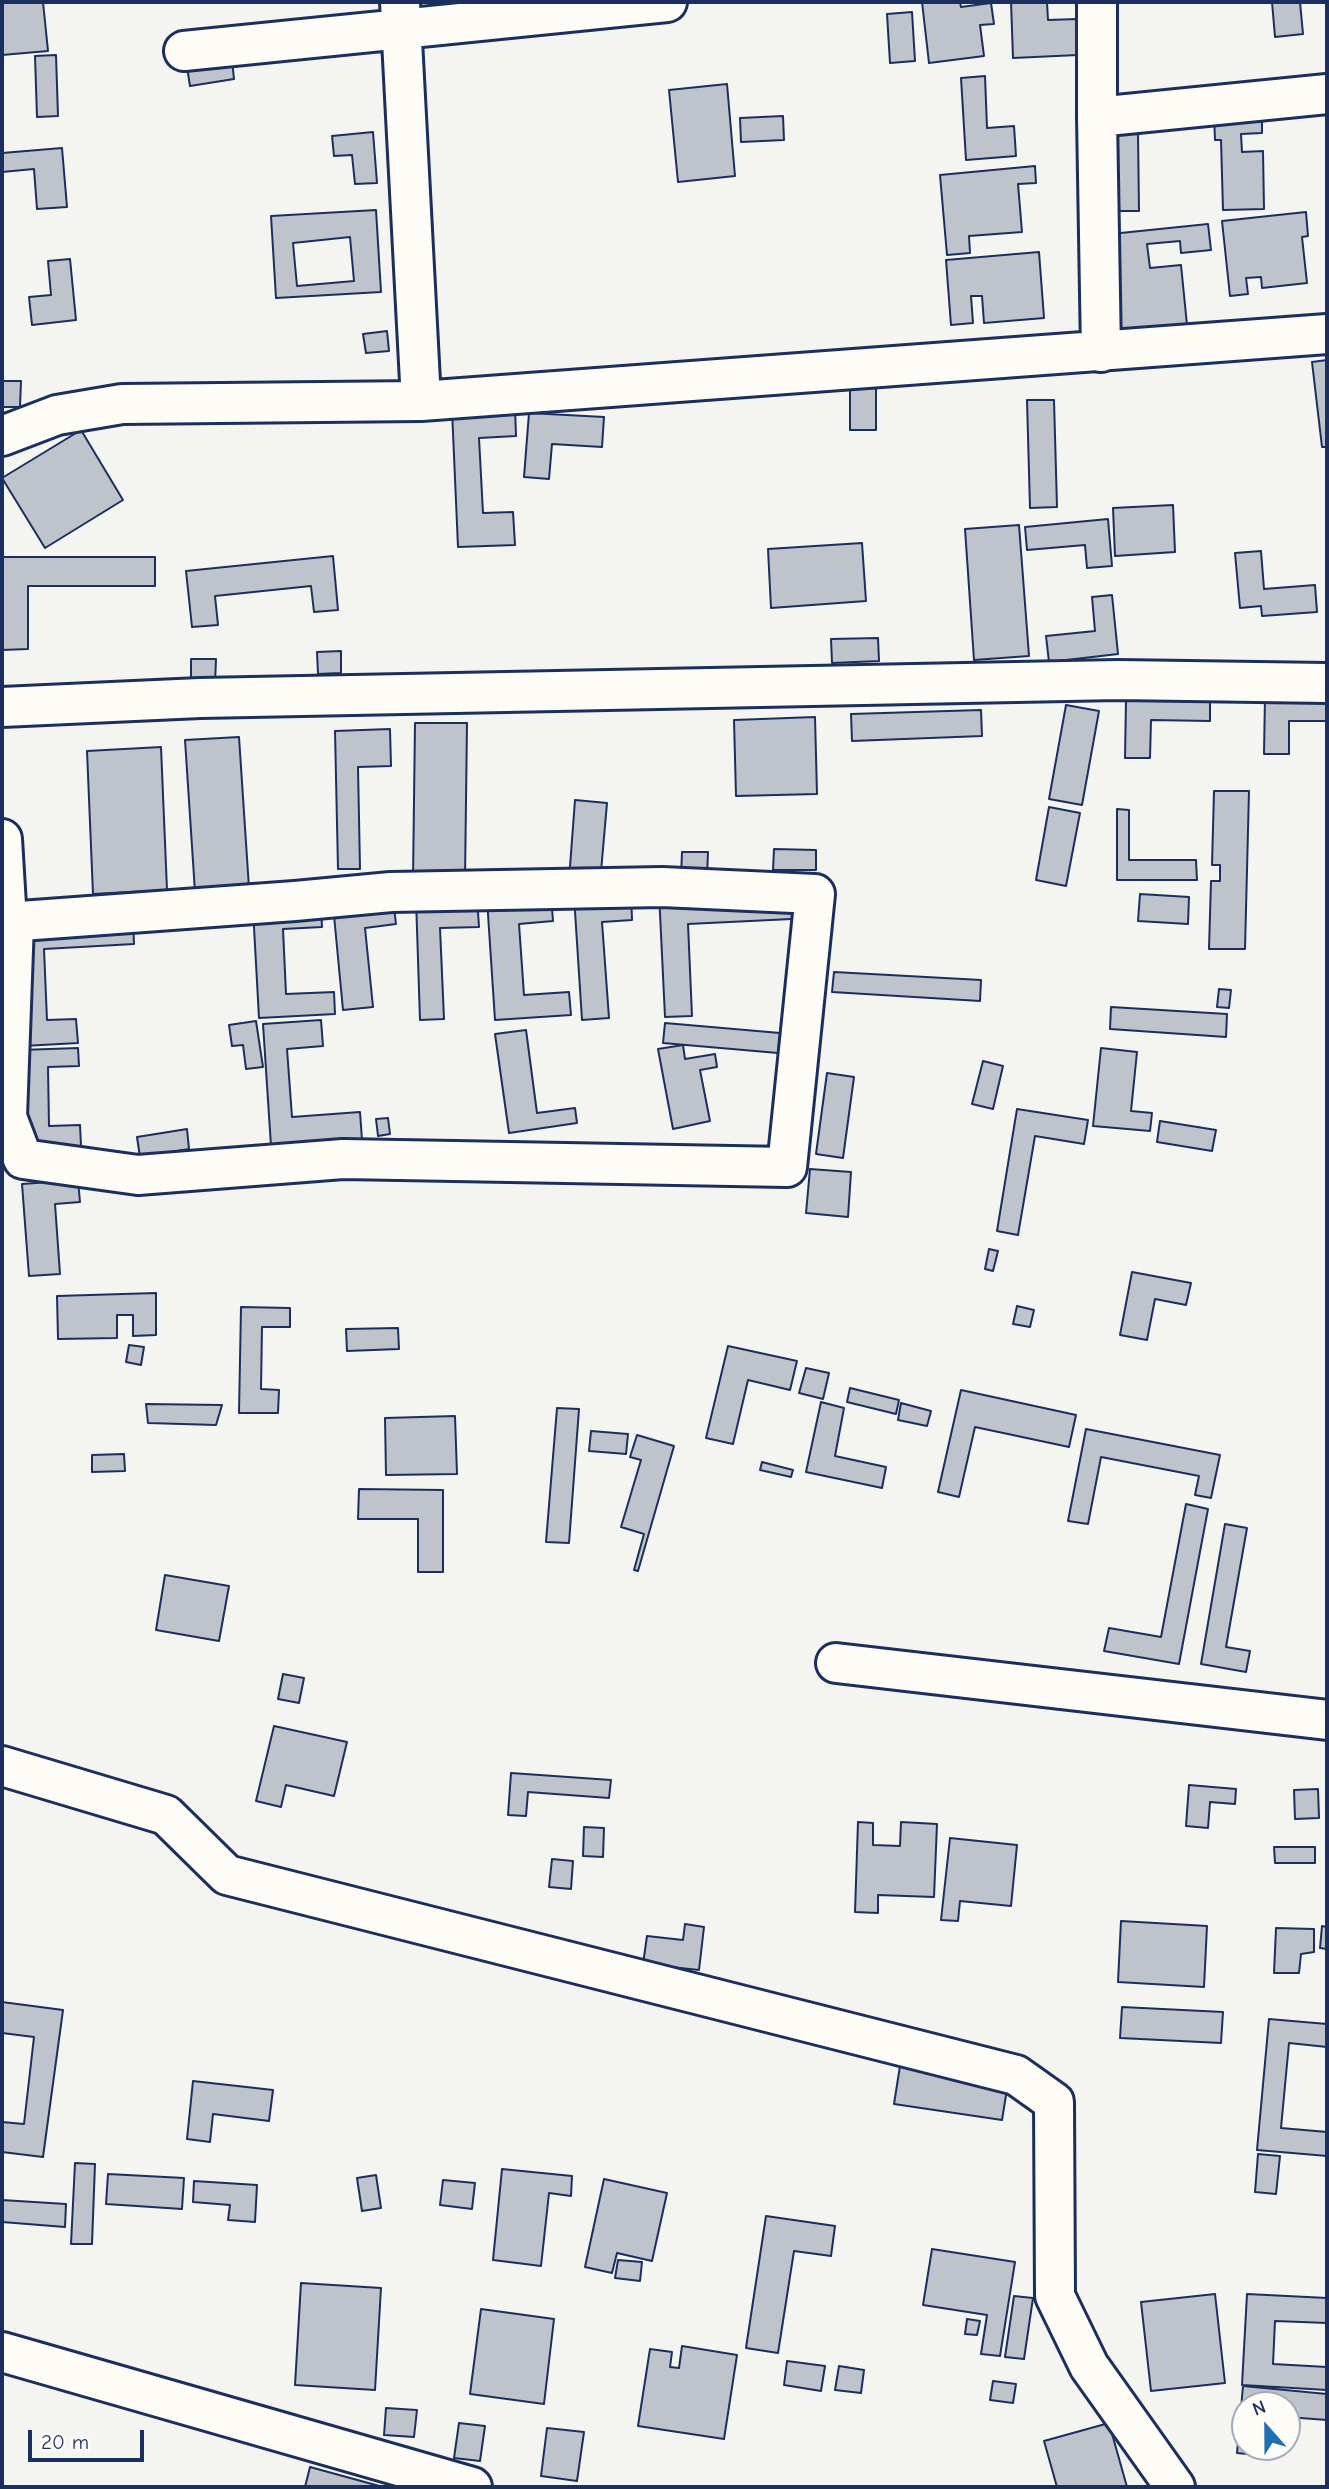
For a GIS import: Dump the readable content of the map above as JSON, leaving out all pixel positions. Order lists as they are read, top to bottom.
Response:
{
  "scale_bar": "20 m",
  "north": "top"
}
